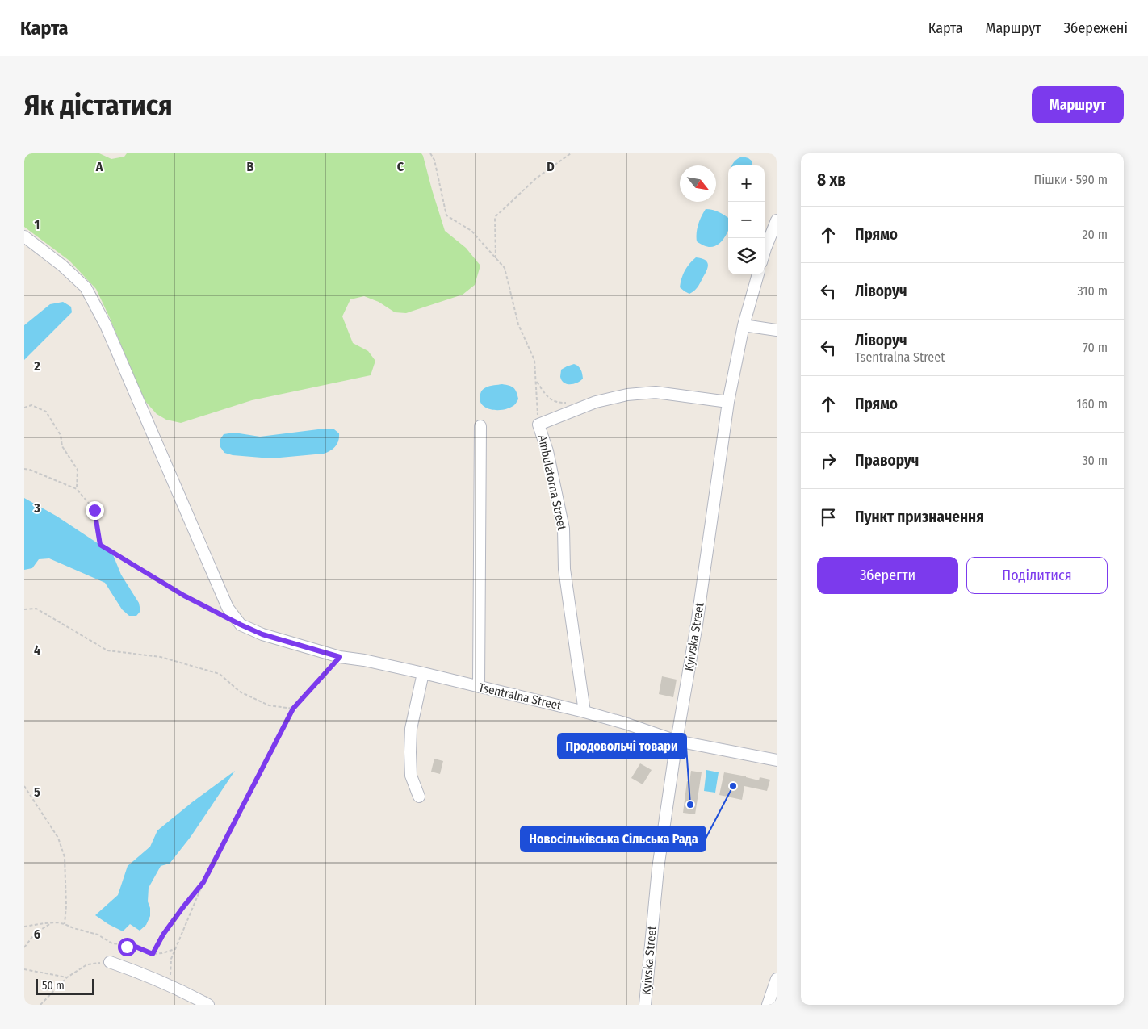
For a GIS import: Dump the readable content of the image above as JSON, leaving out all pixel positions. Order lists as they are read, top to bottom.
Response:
{
  "streets": {
    "street": ["Ambulatorna Street", "Kyivska Street", "Tsentralna Street"]
  },
  "crossings": [
    ["Ambulatorna Street", "Kyivska Street"],
    ["Ambulatorna Street", "Tsentralna Street"],
    ["Kyivska Street", "Tsentralna Street"]
  ],
  "places": ["Новосільківська Сільська Рада", "Продовольчі товари"],
  "scale_bar": "50 m",
  "north": "bottom right",
  "page": {
    "header": "Карта",
    "nav": ["Карта", "Маршрут", "Збережені"],
    "buttons": [
      "Маршрут",
      ["Зберегти", "Поділитися"]
    ],
    "title": "Як дістатися",
    "heading": ["8 хв", "Пішки · 590 m"],
    "map_buttons": ["+", "−"],
    "list": [
      ["Прямо", "20 m"],
      ["Ліворуч", "310 m"],
      ["Ліворуч", "Tsentralna Street", "70 m"],
      ["Прямо", "160 m"],
      ["Праворуч", "30 m"],
      "Пункт призначення"
    ],
    "scale": "50 m"
  },
  "grid": {
    "columns": [
      "A",
      "B",
      "C",
      "D"
    ],
    "rows": [
      "1",
      "2",
      "3",
      "4",
      "5",
      "6"
    ]
  }
}
